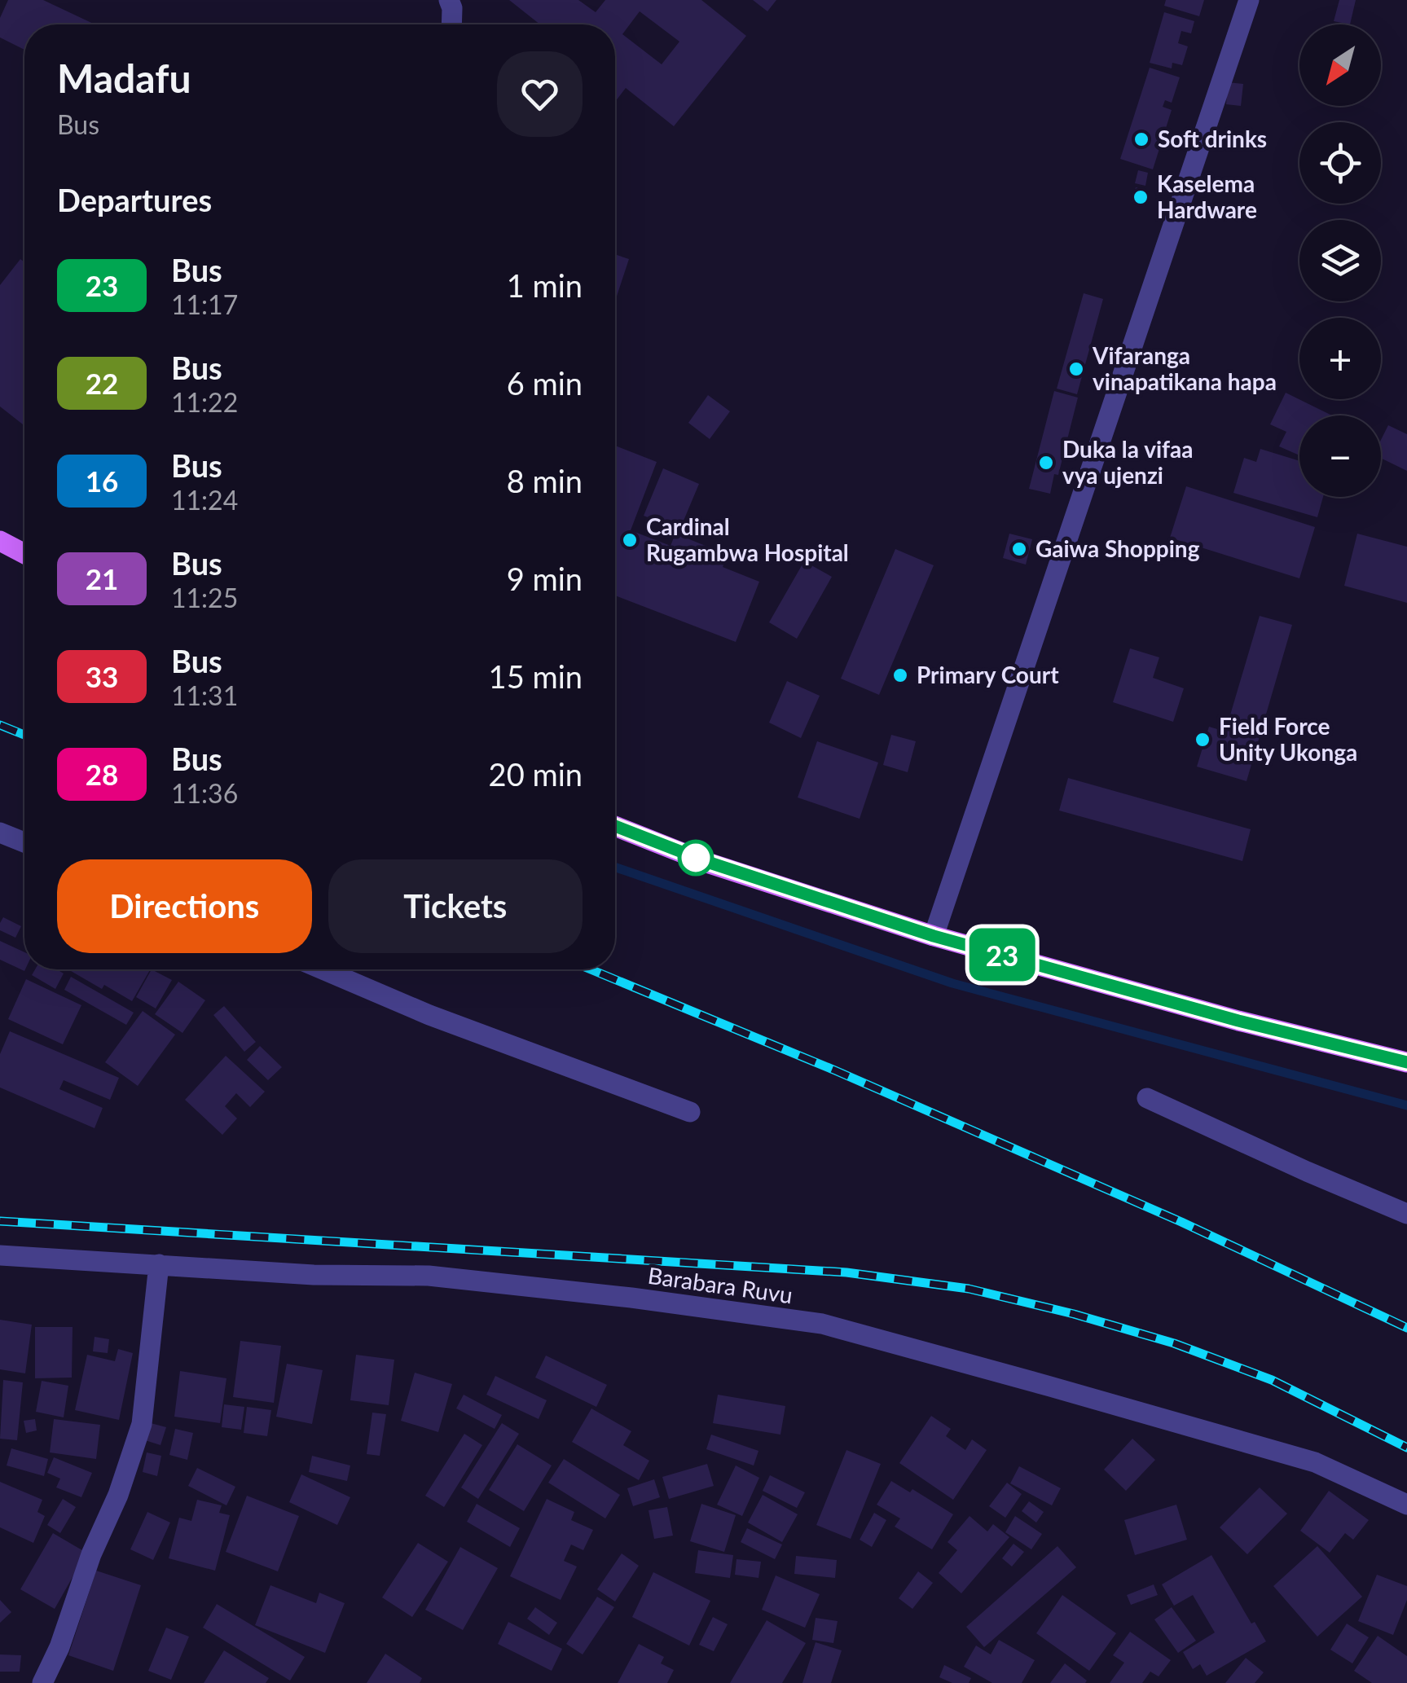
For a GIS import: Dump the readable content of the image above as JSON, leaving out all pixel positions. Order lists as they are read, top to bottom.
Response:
{
  "streets": {
    "street": ["Barabara Ruvu"]
  },
  "places": [
    "Soft drinks",
    "Kaselema Hardware",
    "Vifaranga vinapatikana hapa",
    "Duka la vifaa vya ujenzi",
    "Cardinal Rugambwa Hospital",
    "Gaiwa Shopping",
    "Primary Court",
    "Field Force Unity Ukonga"
  ],
  "lines": ["bus line 23"],
  "north": "bottom left",
  "page": {
    "on_map": "23",
    "map_buttons": ["+", "−"],
    "heading": [
      ["Madafu", "Bus"],
      "Departures"
    ],
    "list": [
      {
        "mark": "23",
        "name": "Bus",
        "note": "11:17",
        "value": "1 min"
      },
      {
        "mark": "22",
        "name": "Bus",
        "note": "11:22",
        "value": "6 min"
      },
      {
        "mark": "16",
        "name": "Bus",
        "note": "11:24",
        "value": "8 min"
      },
      {
        "mark": "21",
        "name": "Bus",
        "note": "11:25",
        "value": "9 min"
      },
      {
        "mark": "33",
        "name": "Bus",
        "note": "11:31",
        "value": "15 min"
      },
      {
        "mark": "28",
        "name": "Bus",
        "note": "11:36",
        "value": "20 min"
      }
    ],
    "buttons": ["Directions", "Tickets"]
  }
}
